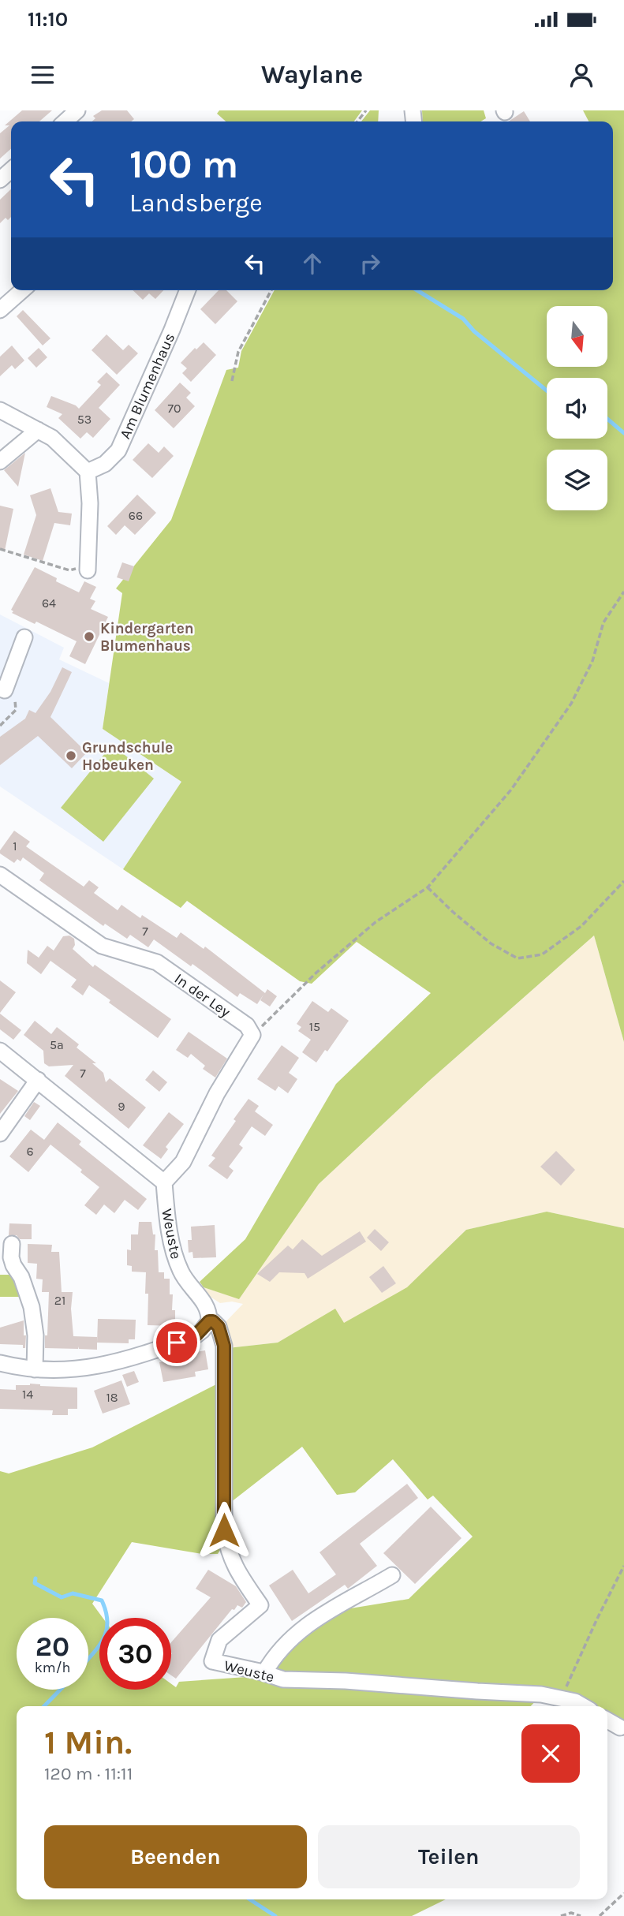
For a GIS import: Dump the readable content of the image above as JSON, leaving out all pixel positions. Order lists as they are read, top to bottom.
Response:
{
  "streets": {
    "street": ["Am Blumenhaus", "In der Ley", "Weuste"]
  },
  "places": ["Kindergarten Blumenhaus", "Grundschule Hobeuken"],
  "house_numbers": [
    "70",
    "53",
    "66",
    "64",
    "1",
    "7",
    "15",
    "5a",
    "7",
    "9",
    "6",
    "21",
    "14",
    "18"
  ],
  "north": "bottom",
  "page": {
    "status": "11:10",
    "header": "Waylane",
    "turn": ["100 m", "Landsberge"],
    "speed": "20 km/h",
    "limit": "30",
    "heading": ["1 Min.", "120 m · 11:11"],
    "buttons": ["Beenden", "Teilen"]
  }
}
